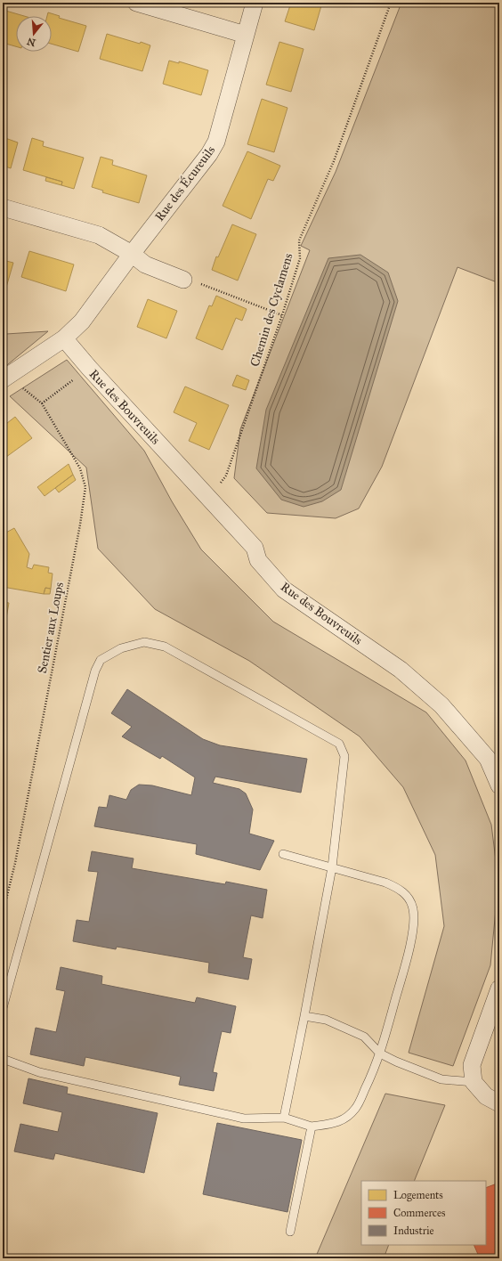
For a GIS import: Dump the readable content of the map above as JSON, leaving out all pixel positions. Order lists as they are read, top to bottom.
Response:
{
  "streets": {
    "street": ["Rue des Écureuils", "Rue des Bouvreuils"],
    "path": ["Chemin des Cyclamens", "Sentier aux Loups"]
  },
  "crossings": [
    ["Rue des Écureuils", "Rue des Bouvreuils"],
    ["Rue des Écureuils", "Sentier aux Loups"],
    ["Chemin des Cyclamens", "Rue des Bouvreuils"]
  ],
  "legend": ["Logements", "Commerces", "Industrie"],
  "north": "bottom"
}
